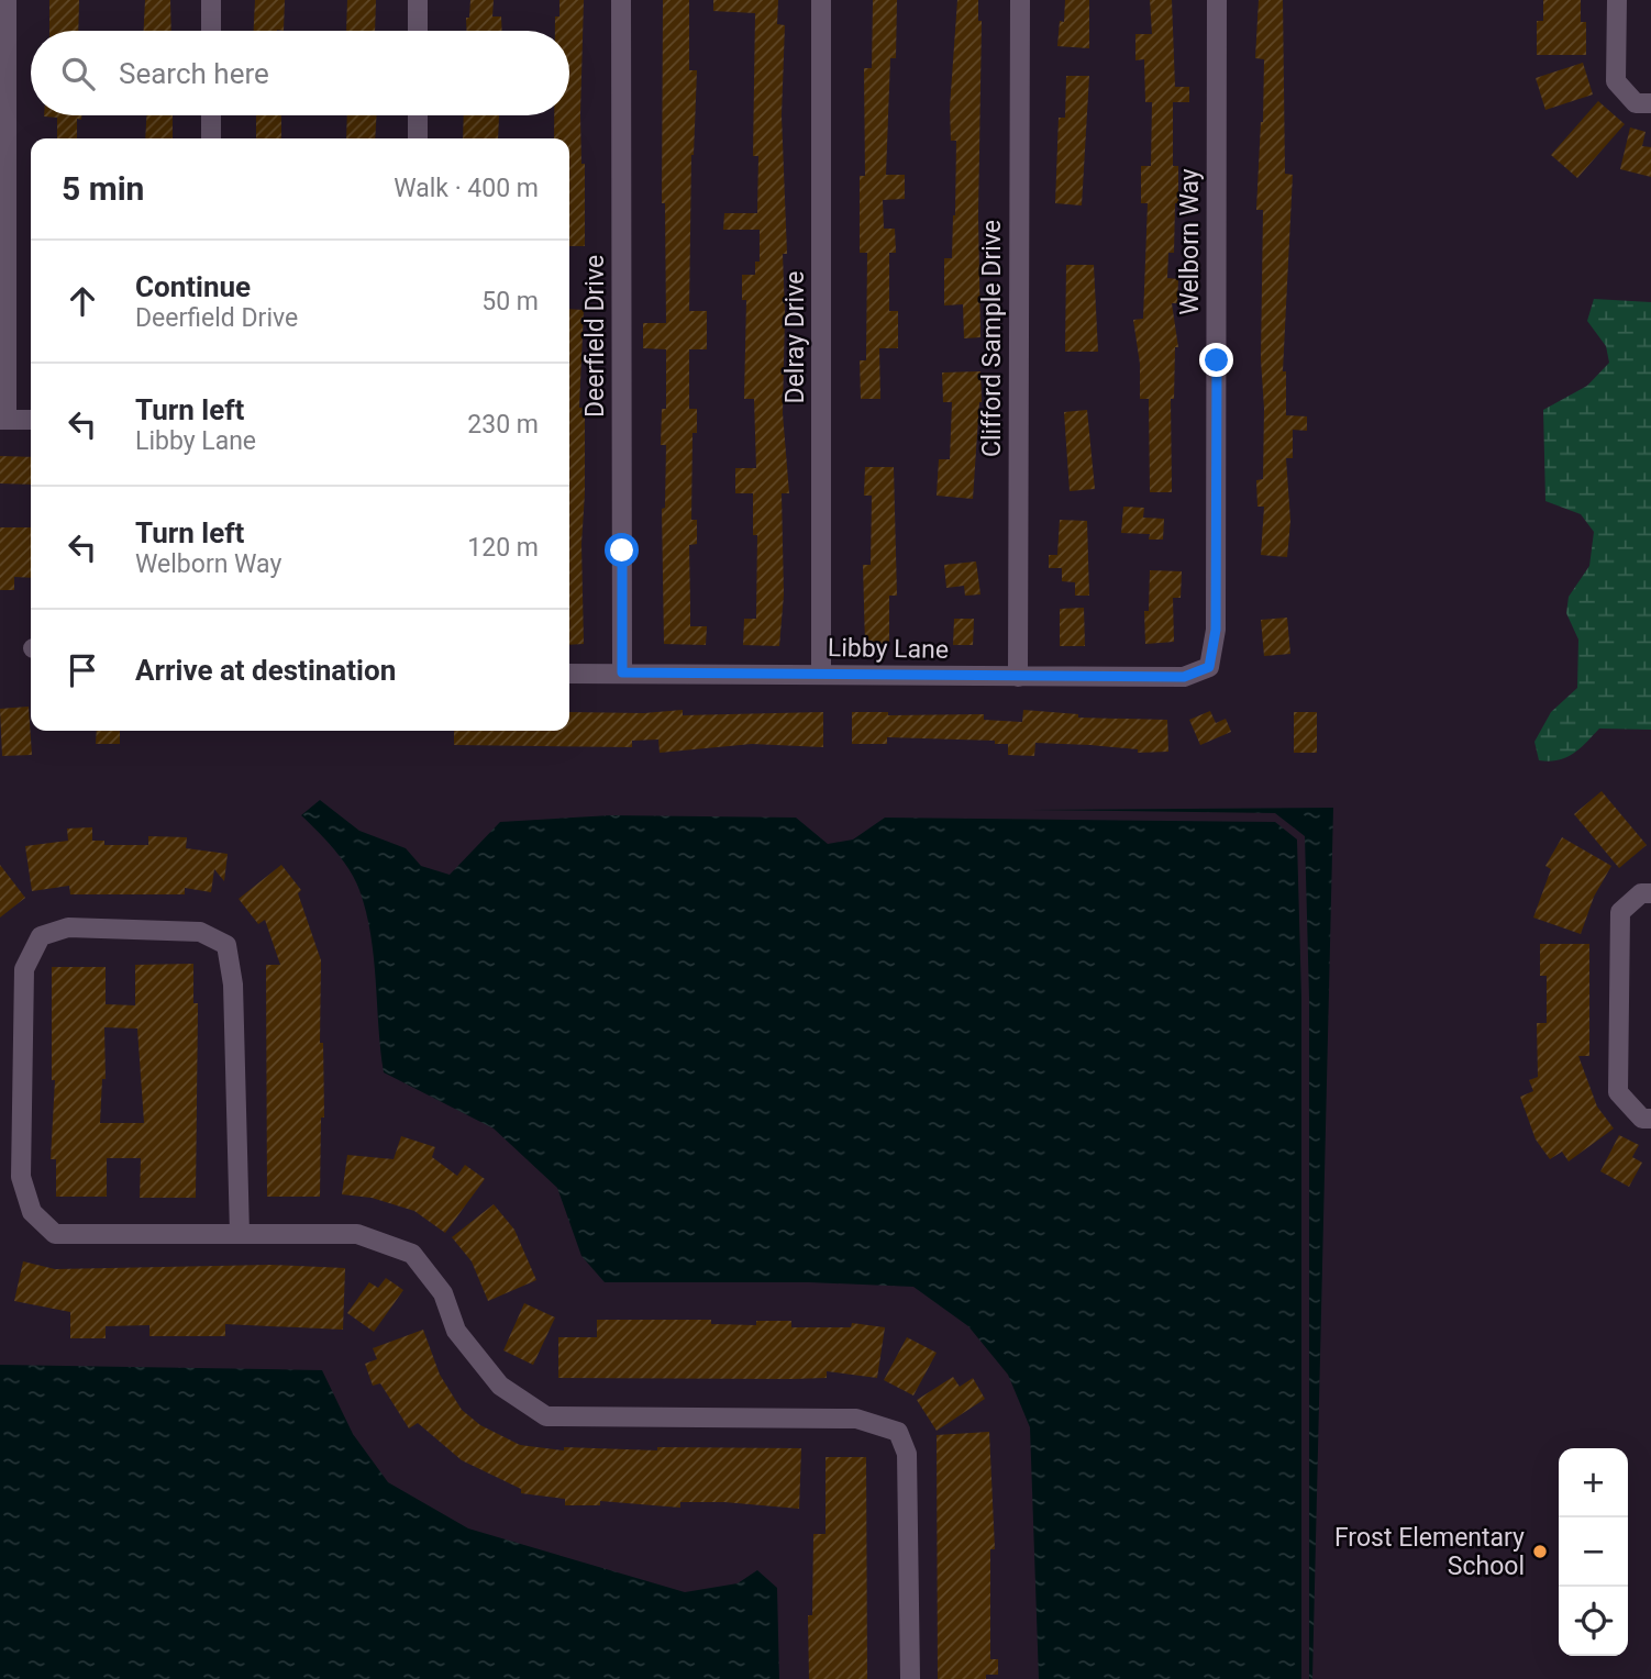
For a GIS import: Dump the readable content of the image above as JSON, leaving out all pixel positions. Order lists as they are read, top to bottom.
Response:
{
  "streets": {
    "street": [
      "Welborn Way",
      "Deerfield Drive",
      "Delray Drive",
      "Clifford Sample Drive",
      "Libby Lane"
    ]
  },
  "crossings": [
    ["Welborn Way", "Libby Lane"],
    ["Deerfield Drive", "Libby Lane"],
    ["Delray Drive", "Libby Lane"],
    ["Clifford Sample Drive", "Libby Lane"]
  ],
  "places": ["Frost Elementary School"],
  "page": {
    "search": "Search here",
    "heading": ["5 min", "Walk · 400 m"],
    "list": [
      ["Continue", "Deerfield Drive", "50 m"],
      ["Turn left", "Libby Lane", "230 m"],
      ["Turn left", "Welborn Way", "120 m"],
      "Arrive at destination"
    ],
    "map_buttons": ["+", "−"]
  }
}
